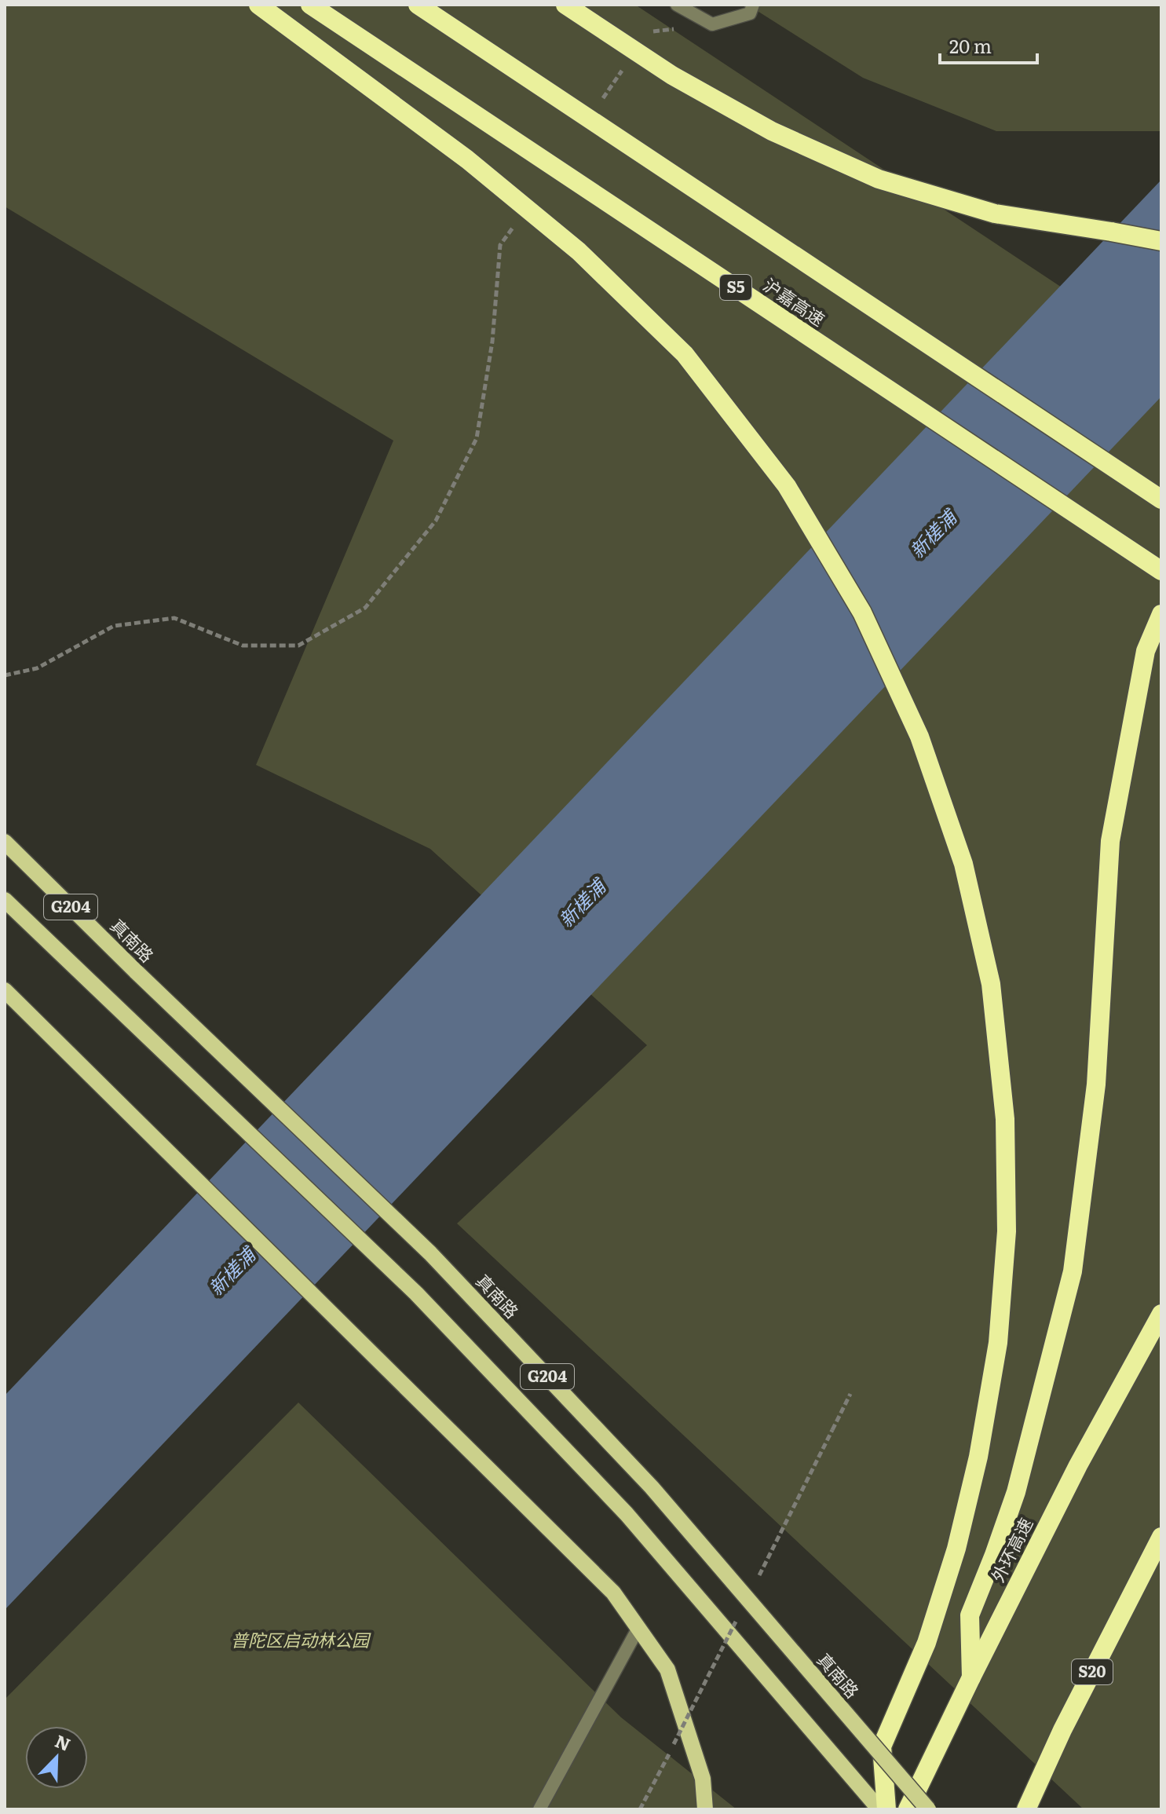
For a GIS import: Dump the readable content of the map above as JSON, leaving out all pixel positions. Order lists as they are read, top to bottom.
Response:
{
  "streets": {
    "highway": [
      "S5",
      "沪嘉高速",
      "外环高速",
      "S20"
    ],
    "main road": ["G204", "真南路"]
  },
  "water": ["新槎浦"],
  "parks": ["普陀区启动林公园"],
  "scale_bar": "20 m",
  "north": "top right"
}
